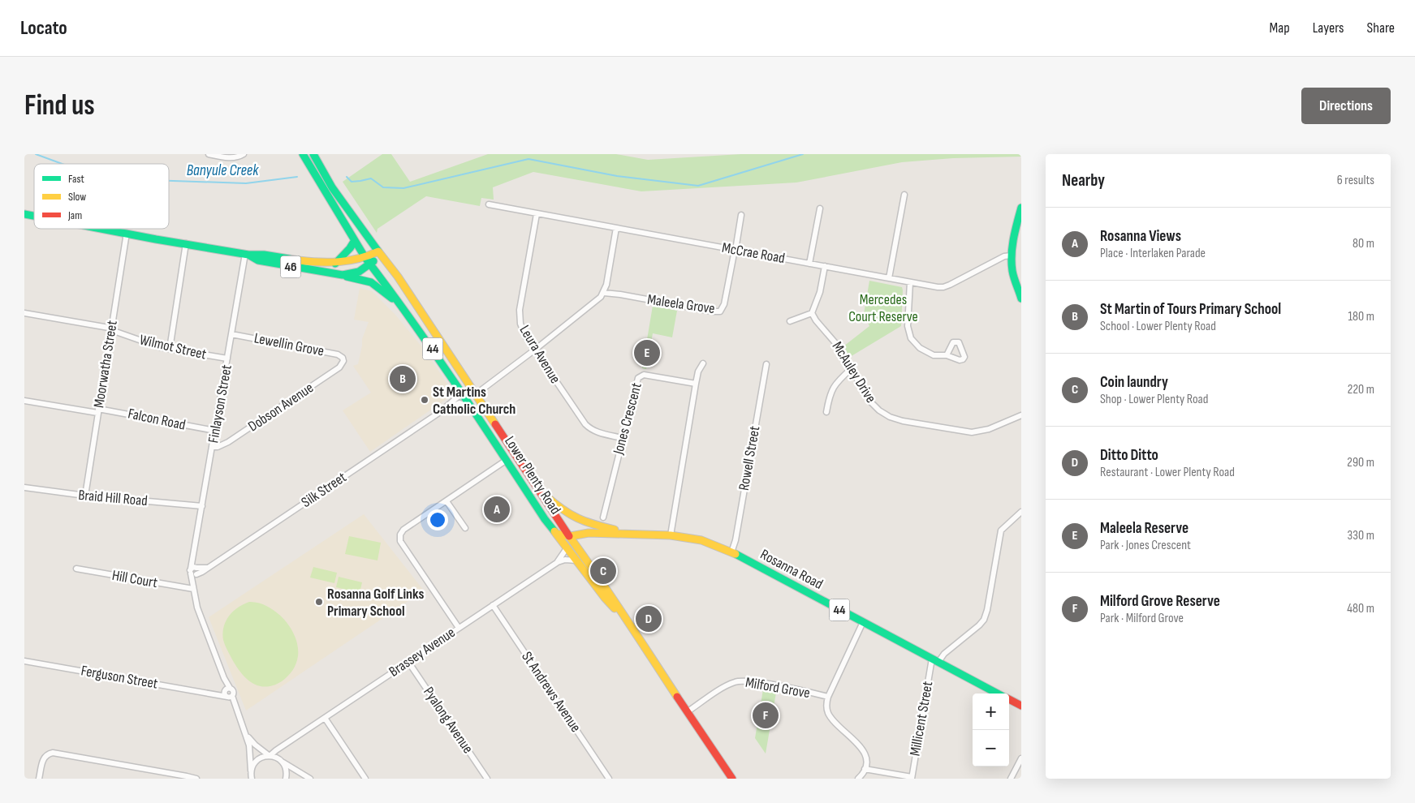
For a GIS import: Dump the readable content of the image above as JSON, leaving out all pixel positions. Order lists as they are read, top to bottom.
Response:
{
  "streets": {
    "main road": [
      "46",
      "44",
      "Lower Plenty Road",
      "Rosanna Road"
    ],
    "street": [
      "McCrae Road",
      "Maleela Grove",
      "Lewellin Grove",
      "Wilmot Street",
      "Leura Avenue",
      "Moorwatha Street",
      "McAuley Drive",
      "Finlayson Street",
      "Dobson Avenue",
      "Jones Crescent",
      "Falcon Road",
      "Rowell Street",
      "Silk Street",
      "Braid Hill Road",
      "Hill Court",
      "Brassey Avenue",
      "Ferguson Street",
      "Milford Grove",
      "St Andrews Avenue",
      "Millicent Street",
      "Pyalong Avenue"
    ]
  },
  "crossings": [
    ["McCrae Road", "Maleela Grove"],
    ["McCrae Road", "Leura Avenue"],
    ["46", "Moorwatha Street"],
    ["46", "Finlayson Street"],
    ["46", "Lower Plenty Road"],
    ["Lewellin Grove", "Finlayson Street"],
    ["Lewellin Grove", "Dobson Avenue"],
    ["Wilmot Street", "Moorwatha Street"],
    ["Wilmot Street", "Finlayson Street"],
    ["Leura Avenue", "Jones Crescent"],
    ["Moorwatha Street", "Falcon Road"],
    ["Moorwatha Street", "Braid Hill Road"],
    ["Finlayson Street", "Dobson Avenue"],
    ["Finlayson Street", "Falcon Road"],
    ["Finlayson Street", "Silk Street"],
    ["Finlayson Street", "Braid Hill Road"],
    ["Finlayson Street", "Hill Court"],
    ["Finlayson Street", "Ferguson Street"],
    ["Rowell Street", "Rosanna Road"],
    ["Lower Plenty Road", "Silk Street"],
    ["Lower Plenty Road", "Rosanna Road"],
    ["Lower Plenty Road", "Brassey Avenue"],
    ["Lower Plenty Road", "Milford Grove"],
    ["Rosanna Road", "Millicent Street"],
    ["Brassey Avenue", "St Andrews Avenue"],
    ["Brassey Avenue", "Pyalong Avenue"]
  ],
  "water": ["Banyule Creek"],
  "parks": ["Mercedes Court Reserve"],
  "places": ["St Martins Catholic Church", "Rosanna Golf Links Primary School"],
  "legend": ["Fast", "Slow", "Jam"],
  "page": {
    "header": "Locato",
    "nav": ["Map", "Layers", "Share"],
    "buttons": "Directions",
    "title": "Find us",
    "heading": ["Nearby", "6 results"],
    "list": [
      {
        "mark": "A",
        "name": "Rosanna Views",
        "note": "Place · Interlaken Parade",
        "value": "80 m"
      },
      {
        "mark": "B",
        "name": "St Martin of Tours Primary School",
        "note": "School · Lower Plenty Road",
        "value": "180 m"
      },
      {
        "mark": "C",
        "name": "Coin laundry",
        "note": "Shop · Lower Plenty Road",
        "value": "220 m"
      },
      {
        "mark": "D",
        "name": "Ditto Ditto",
        "note": "Restaurant · Lower Plenty Road",
        "value": "290 m"
      },
      {
        "mark": "E",
        "name": "Maleela Reserve",
        "note": "Park · Jones Crescent",
        "value": "330 m"
      },
      {
        "mark": "F",
        "name": "Milford Grove Reserve",
        "note": "Park · Milford Grove",
        "value": "480 m"
      }
    ],
    "pins": [
      "E",
      "B",
      "A",
      "C",
      "D",
      "F"
    ],
    "map_buttons": ["+", "−"]
  }
}
